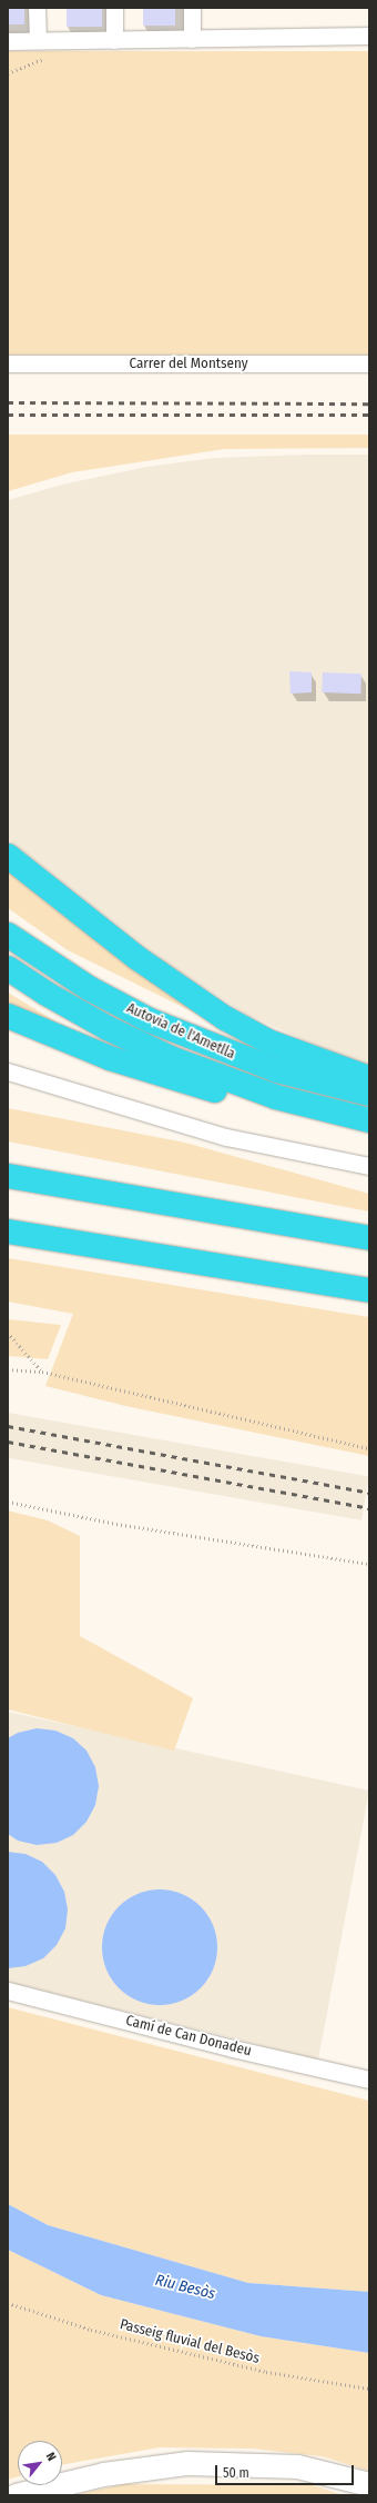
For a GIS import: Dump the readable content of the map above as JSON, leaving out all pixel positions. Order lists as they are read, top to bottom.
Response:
{
  "streets": {
    "highway": ["Autovia de l'Ametlla"],
    "street": ["Carrer del Montseny", "Camí de Can Donadeu"],
    "path": ["Passeig fluvial del Besòs"]
  },
  "water": ["Riu Besòs"],
  "scale_bar": "50 m",
  "north": "top right"
}
